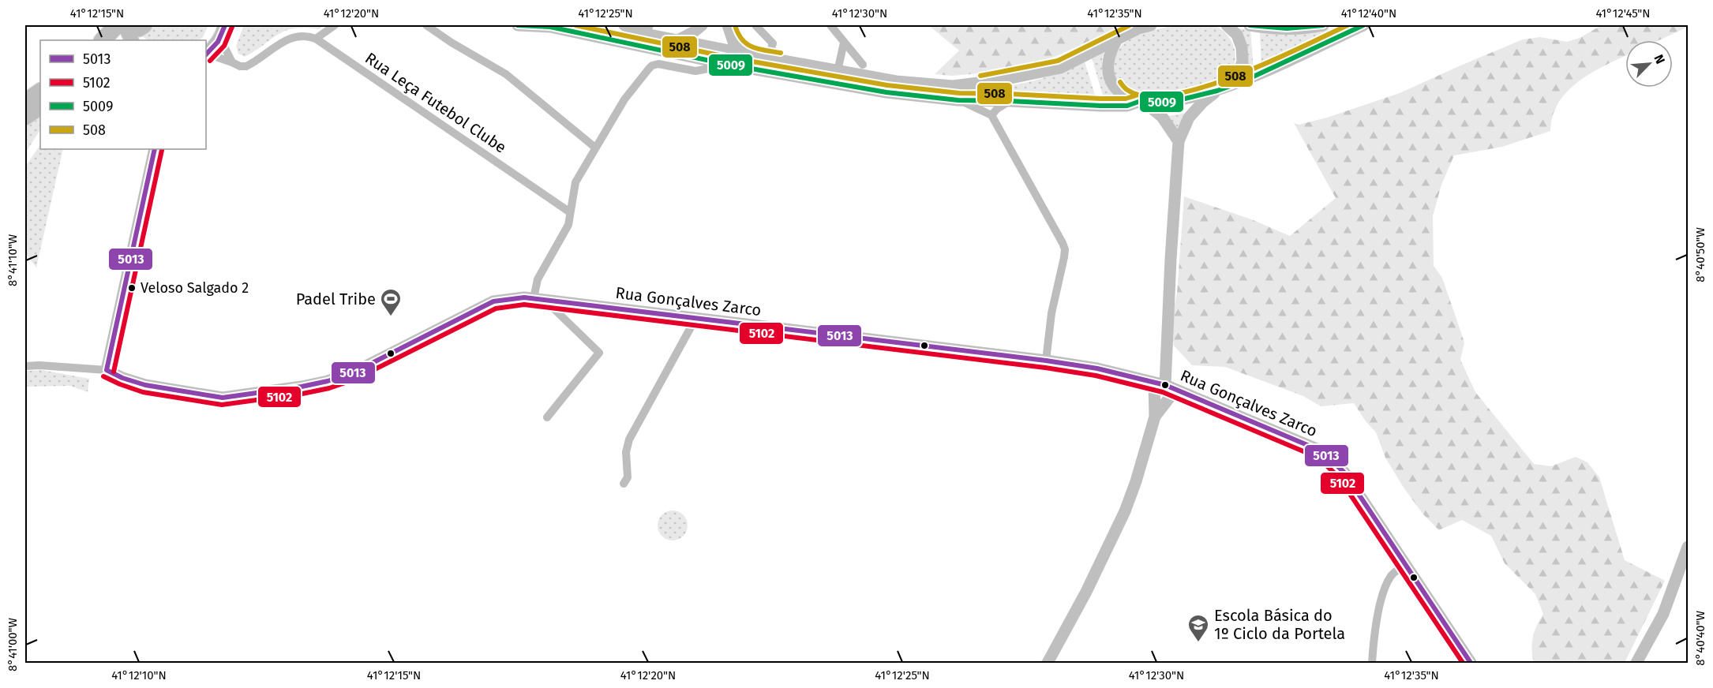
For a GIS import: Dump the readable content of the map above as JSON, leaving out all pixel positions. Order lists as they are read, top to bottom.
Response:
{
  "streets": {
    "main road": ["Rua Gonçalves Zarco"],
    "street": ["Rua Leça Futebol Clube"]
  },
  "places": {
    "other": ["Veloso Salgado 2"],
    "sports": ["Padel Tribe"],
    "school or university": ["Escola Básica do 1º Ciclo da Portela"]
  },
  "lines": [
    "transit line 5013",
    "transit line 5009",
    "transit line 508",
    "transit line 5102"
  ],
  "legend": [
    "5013",
    "5102",
    "5009",
    "508"
  ],
  "north": "top right",
  "coordinates": [
    "41°12'15\"N",
    "41°12'20\"N",
    "41°12'25\"N",
    "41°12'30\"N",
    "41°12'35\"N",
    "41°12'40\"N",
    "41°12'45\"N",
    "8°40'50\"W",
    "8°41'10\"W",
    "8°40'40\"W",
    "8°41'00\"W",
    "41°12'10\"N"
  ]
}
